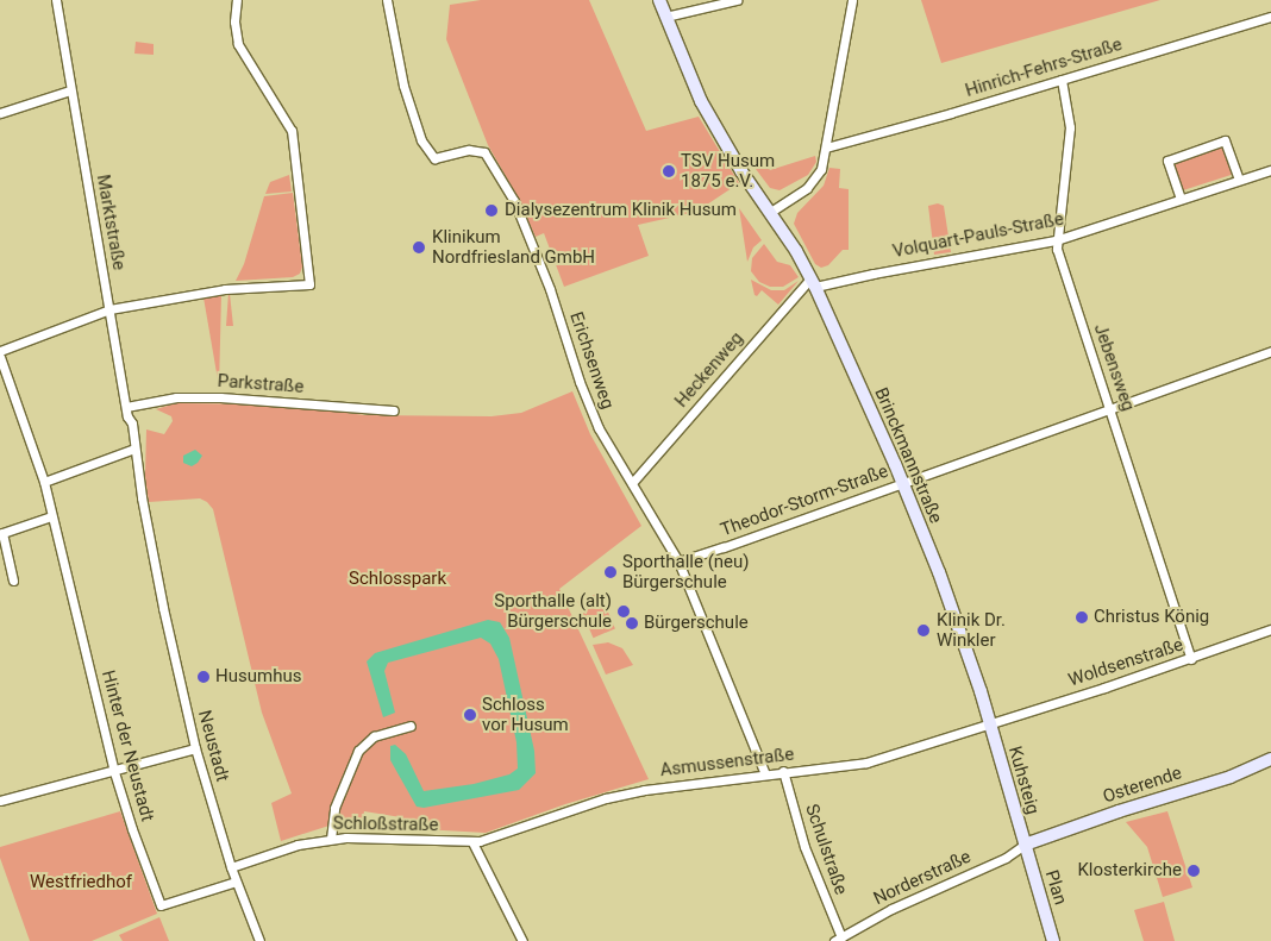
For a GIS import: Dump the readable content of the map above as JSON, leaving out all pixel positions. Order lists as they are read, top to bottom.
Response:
{
  "streets": {
    "main road": [
      "Brinckmannstraße",
      "Kuhsteig",
      "Osterende",
      "Plan"
    ],
    "street": [
      "Hinrich-Fehrs-Straße",
      "Marktstraße",
      "Volquart-Pauls-Straße",
      "Erichsenweg",
      "Jebensweg",
      "Heckenweg",
      "Parkstraße",
      "Theodor-Storm-Straße",
      "Woldsenstraße",
      "Hinter der Neustadt",
      "Neustadt",
      "Asmussenstraße",
      "Schloßstraße",
      "Schulstraße",
      "Norderstraße"
    ]
  },
  "crossings": [
    ["Hinrich-Fehrs-Straße", "Jebensweg"],
    ["Marktstraße", "Parkstraße"],
    ["Marktstraße", "Neustadt"],
    ["Volquart-Pauls-Straße", "Jebensweg"],
    ["Volquart-Pauls-Straße", "Heckenweg"],
    ["Volquart-Pauls-Straße", "Brinckmannstraße"],
    ["Erichsenweg", "Heckenweg"],
    ["Erichsenweg", "Theodor-Storm-Straße"],
    ["Erichsenweg", "Asmussenstraße"],
    ["Jebensweg", "Theodor-Storm-Straße"],
    ["Jebensweg", "Woldsenstraße"],
    ["Heckenweg", "Brinckmannstraße"],
    ["Brinckmannstraße", "Theodor-Storm-Straße"],
    ["Brinckmannstraße", "Woldsenstraße"],
    ["Brinckmannstraße", "Asmussenstraße"],
    ["Brinckmannstraße", "Kuhsteig"],
    ["Woldsenstraße", "Asmussenstraße"],
    ["Woldsenstraße", "Kuhsteig"],
    ["Hinter der Neustadt", "Neustadt"],
    ["Neustadt", "Schloßstraße"],
    ["Asmussenstraße", "Kuhsteig"],
    ["Asmussenstraße", "Schloßstraße"],
    ["Asmussenstraße", "Schulstraße"],
    ["Kuhsteig", "Osterende"],
    ["Kuhsteig", "Norderstraße"],
    ["Kuhsteig", "Plan"],
    ["Osterende", "Norderstraße"],
    ["Osterende", "Plan"],
    ["Schulstraße", "Norderstraße"],
    ["Norderstraße", "Plan"]
  ],
  "parks": ["Schlosspark", "Westfriedhof"],
  "places": [
    "TSV Husum 1875 e.V.",
    "Dialysezentrum Klinik Husum",
    "Klinikum Nordfriesland GmbH",
    "Sporthalle (neu) Bürgerschule",
    "Sporthalle (alt) Bürgerschule",
    "Christus König",
    "Bürgerschule",
    "Klinik Dr. Winkler",
    "Husumhus",
    "Schloss vor Husum",
    "Klosterkirche"
  ]
}
